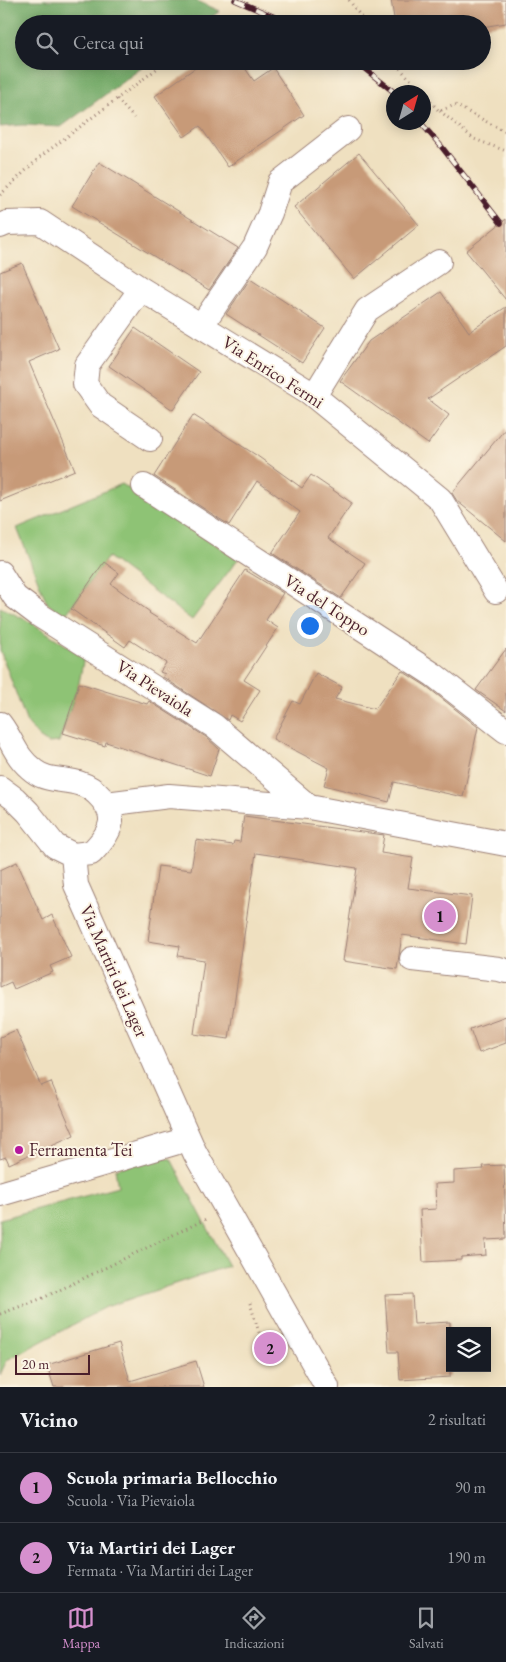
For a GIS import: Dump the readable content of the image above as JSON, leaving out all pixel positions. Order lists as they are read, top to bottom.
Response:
{
  "streets": {
    "street": [
      "Via Enrico Fermi",
      "Via del Toppo",
      "Via Pievaiola",
      "Via Martiri dei Lager"
    ]
  },
  "places": ["Ferramenta Tei"],
  "scale_bar": "20 m",
  "north": "top right",
  "page": {
    "search": "Cerca qui",
    "pins": ["1", "2"],
    "scale": "20 m",
    "heading": ["Vicino", "2 risultati"],
    "list": [
      {
        "mark": "1",
        "name": "Scuola primaria Bellocchio",
        "note": "Scuola · Via Pievaiola",
        "value": "90 m"
      },
      {
        "mark": "2",
        "name": "Via Martiri dei Lager",
        "note": "Fermata · Via Martiri dei Lager",
        "value": "190 m"
      }
    ],
    "nav": ["Mappa", "Indicazioni", "Salvati"]
  }
}
